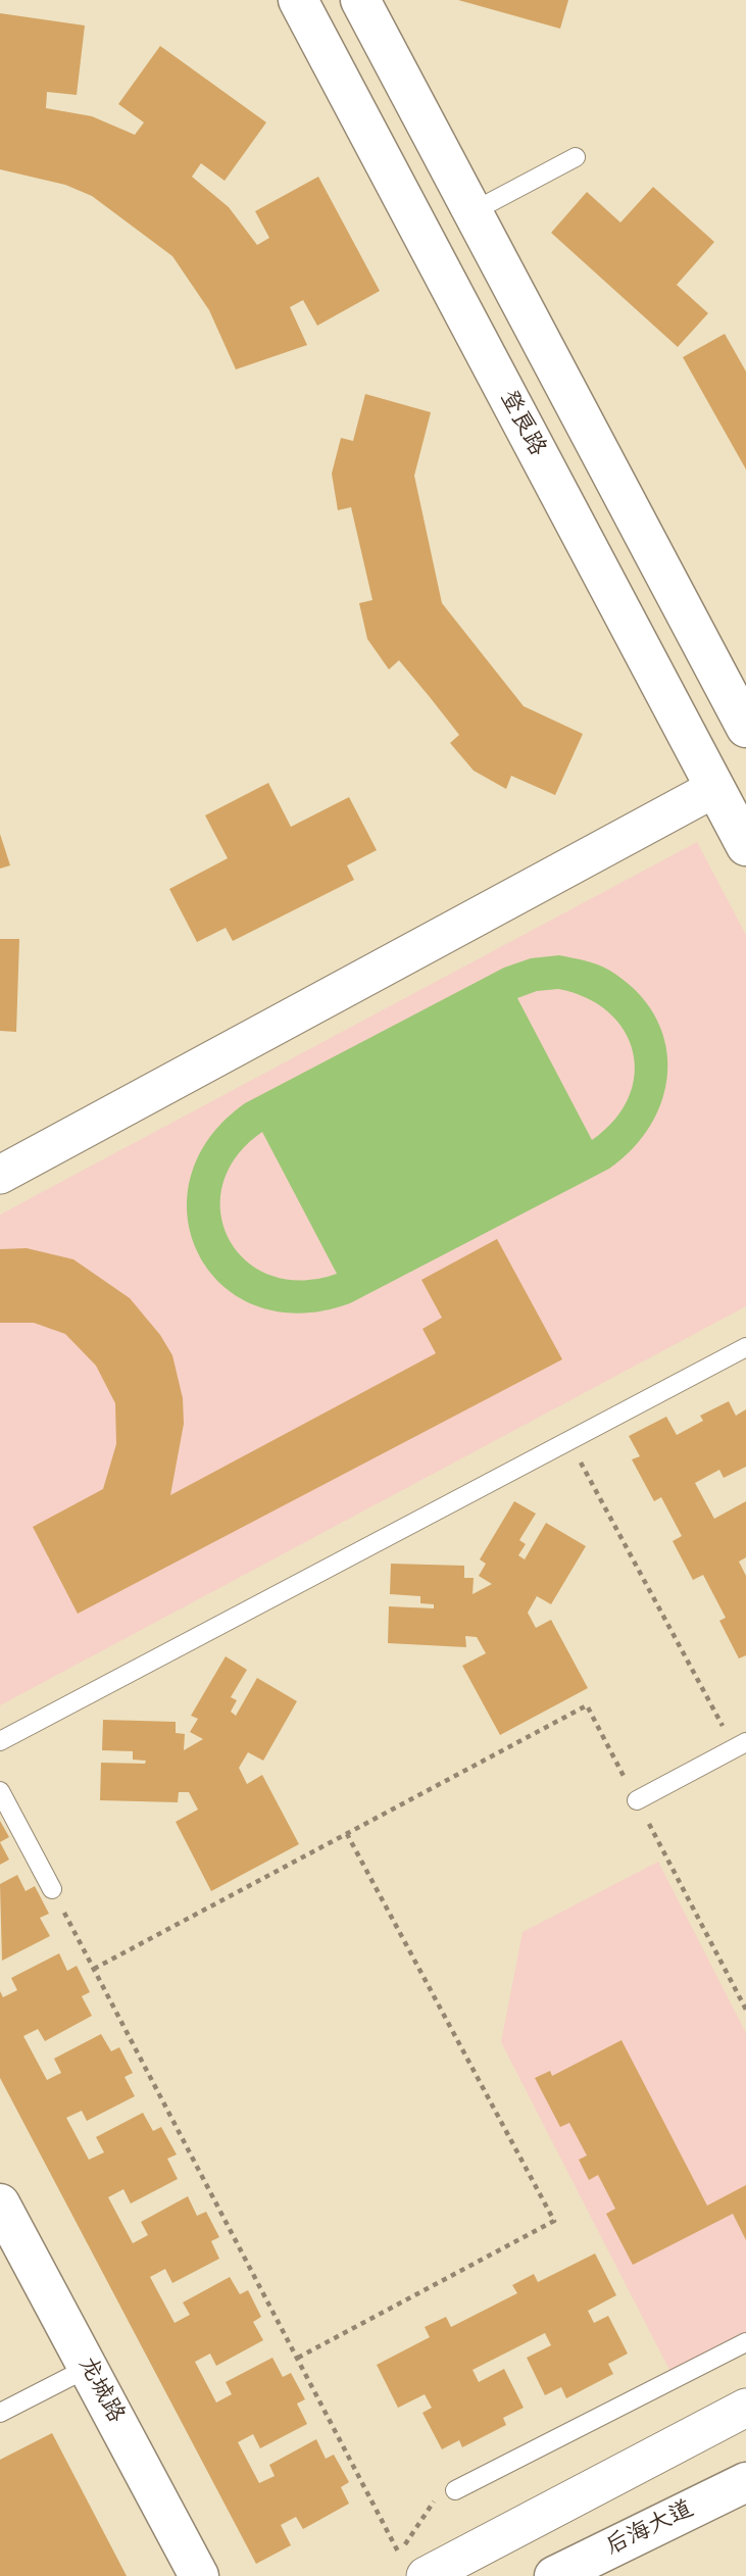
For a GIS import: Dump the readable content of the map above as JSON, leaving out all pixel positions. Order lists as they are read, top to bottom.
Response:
{
  "streets": {
    "street": ["登良路", "龙城路", "后海大道"]
  }
}
